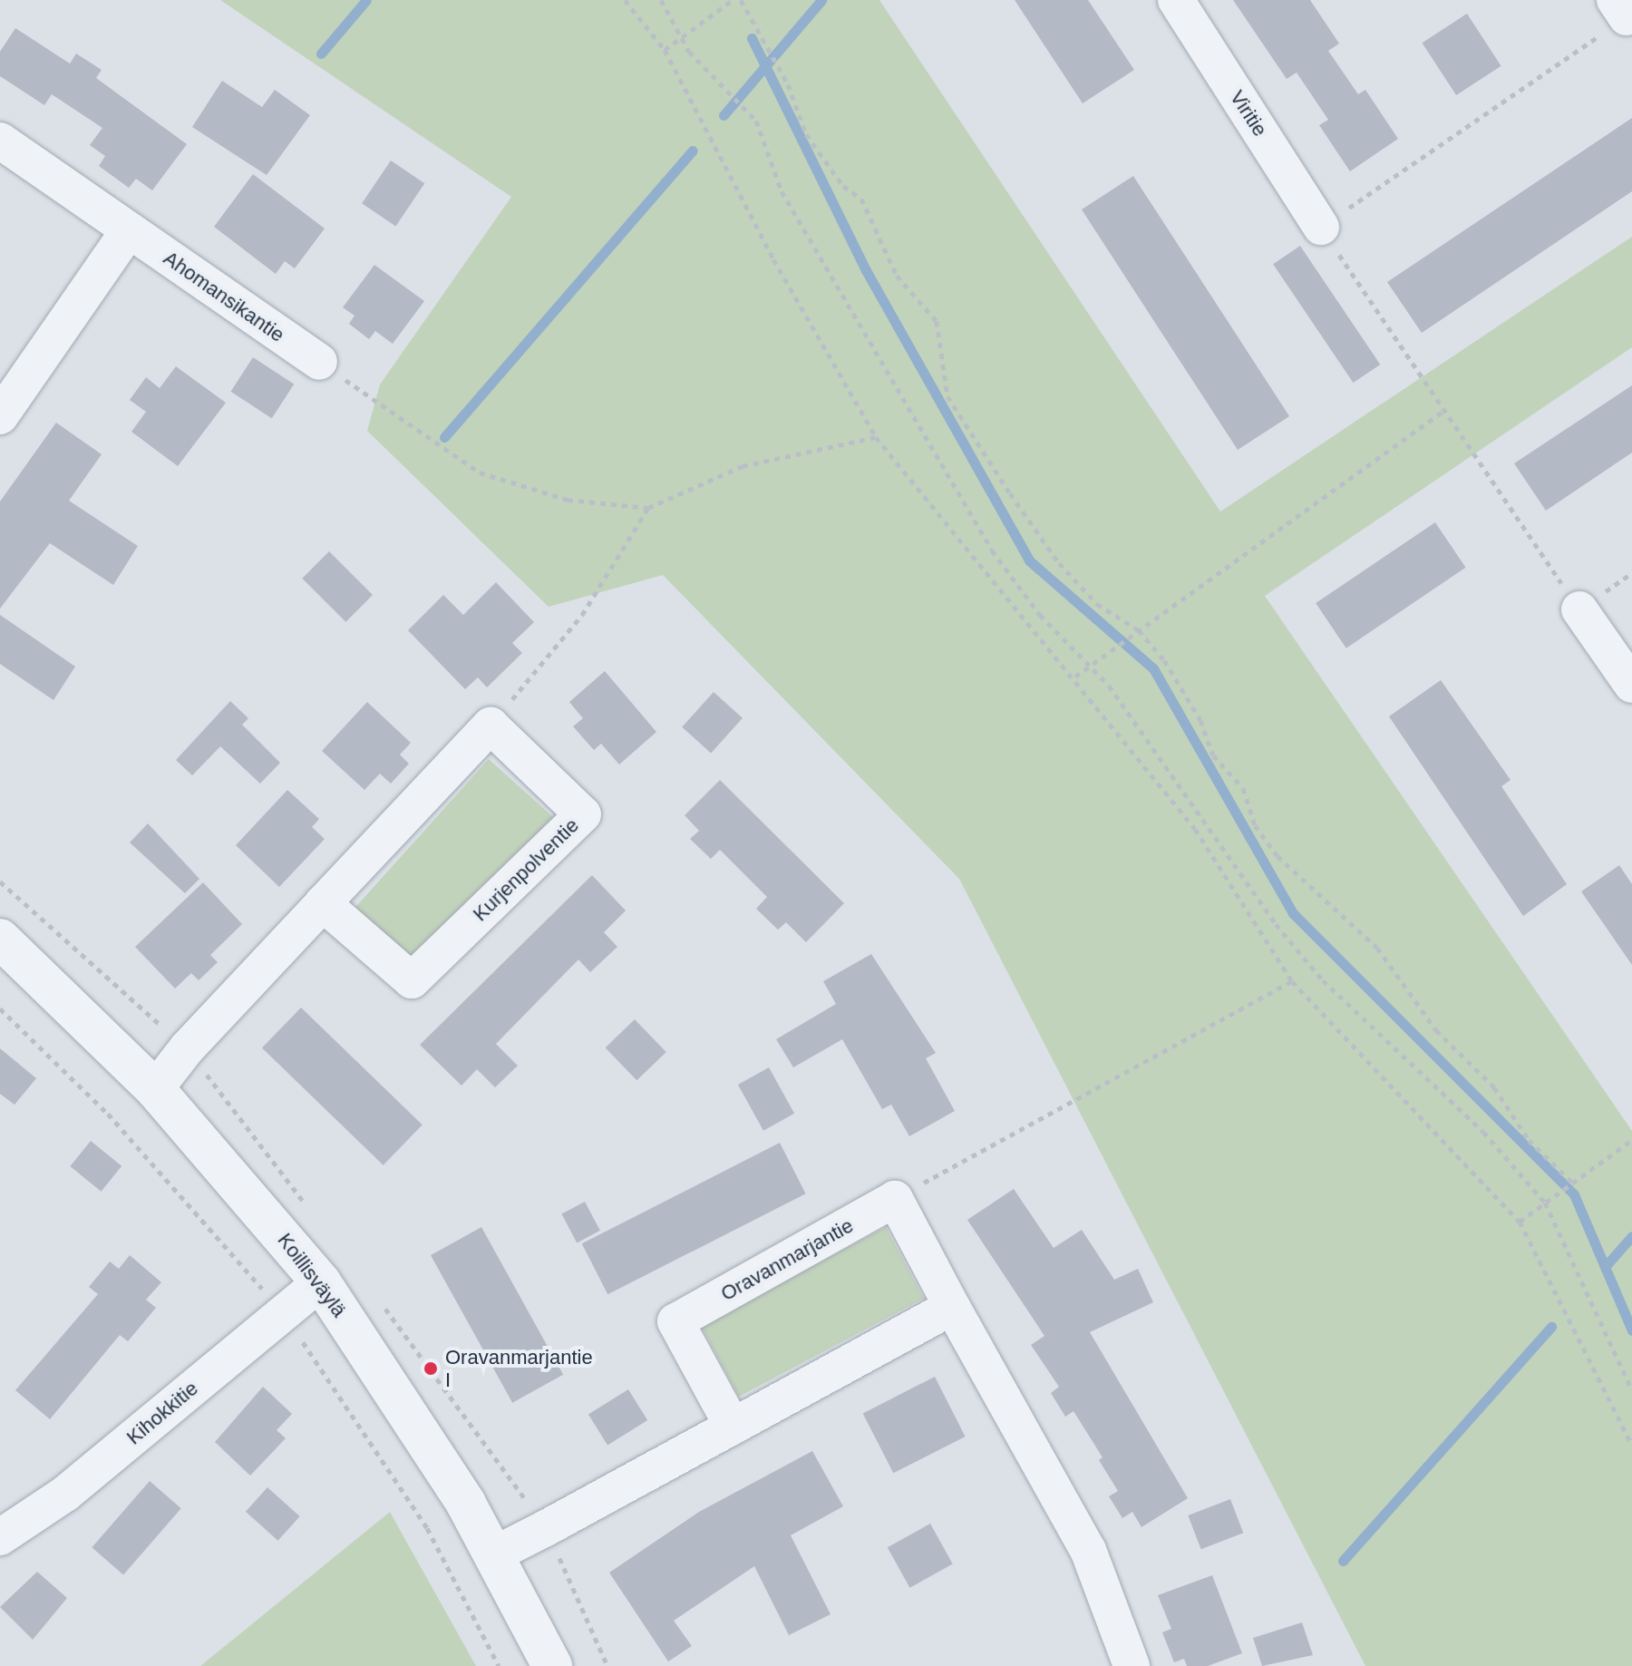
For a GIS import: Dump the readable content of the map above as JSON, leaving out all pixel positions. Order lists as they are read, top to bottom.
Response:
{
  "streets": {
    "street": [
      "Viritie",
      "Ahomansikantie",
      "Kurjenpolventie",
      "Oravanmarjantie",
      "Koillisväylä",
      "Kihokkitie"
    ]
  },
  "crossings": [
    ["Koillisväylä", "Kihokkitie"]
  ],
  "places": ["Oravanmarjantie I"]
}
